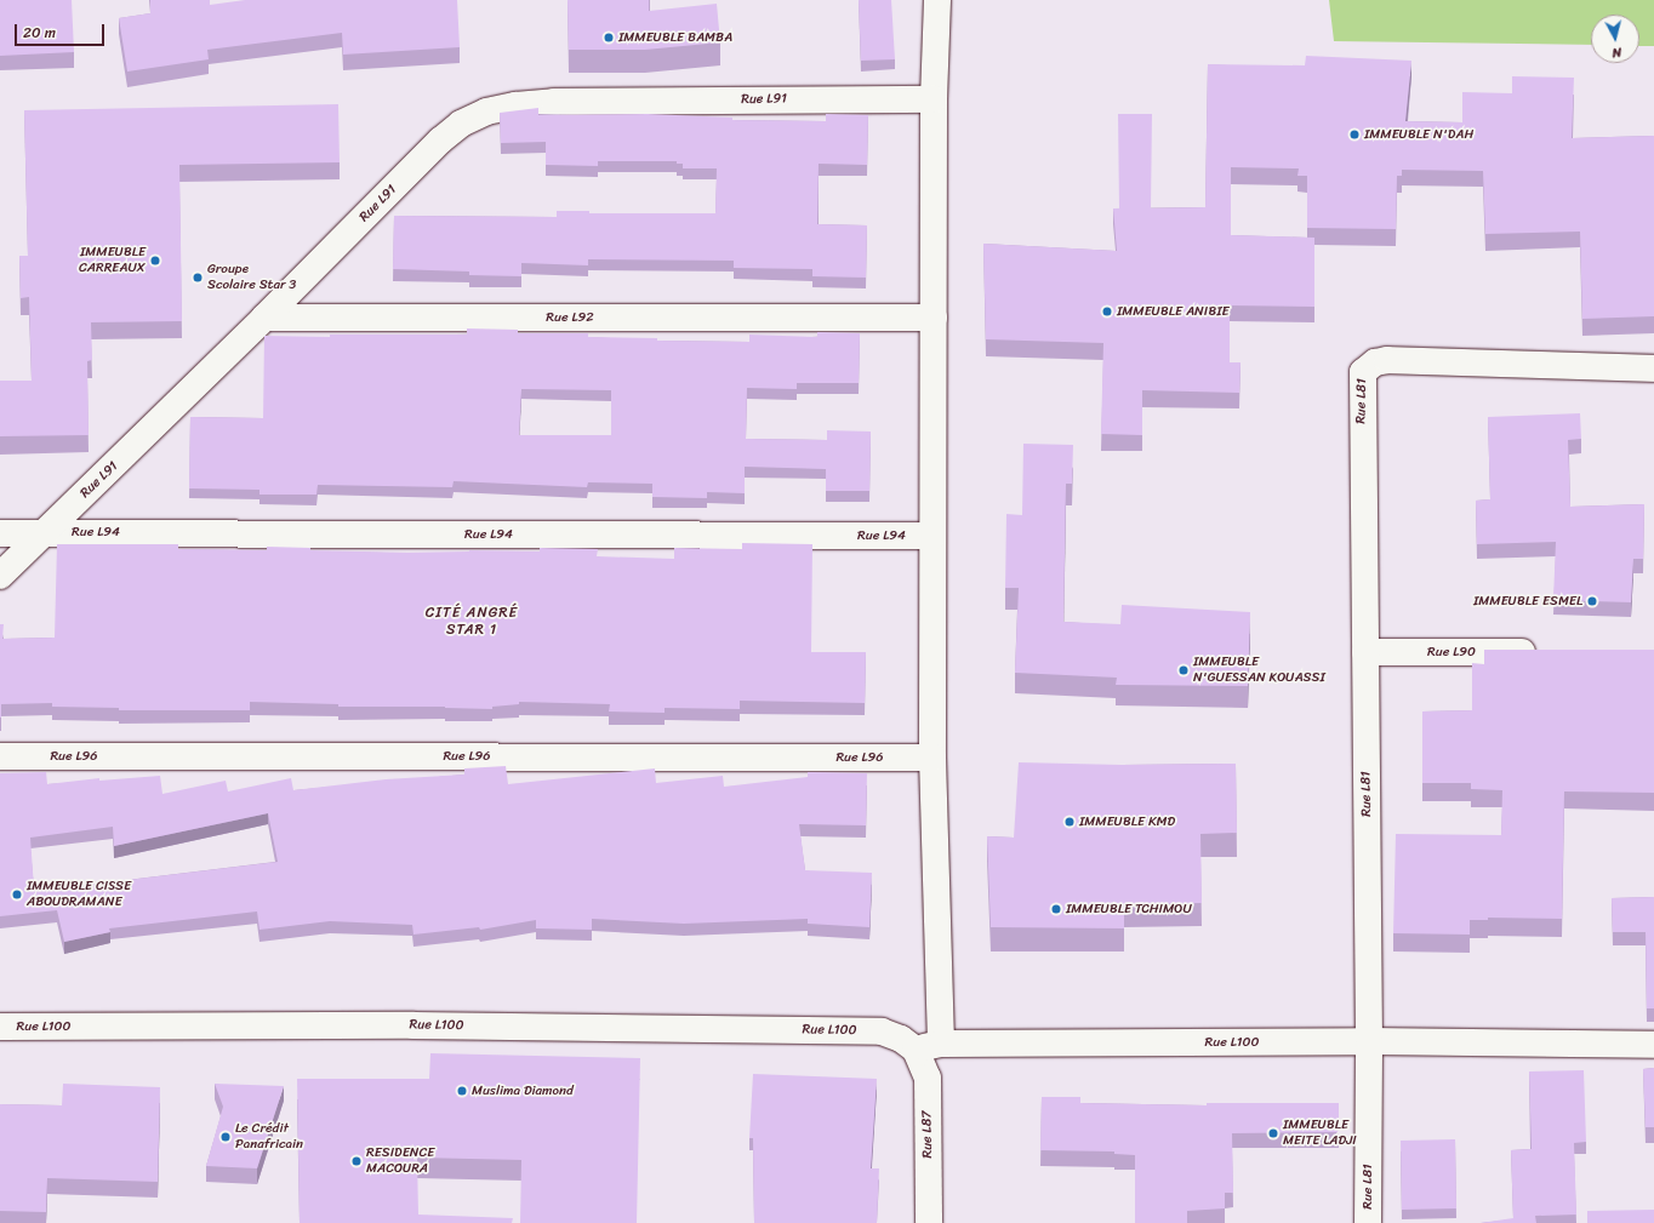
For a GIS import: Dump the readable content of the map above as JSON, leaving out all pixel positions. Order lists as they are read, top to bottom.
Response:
{
  "streets": {
    "street": [
      "Rue L91",
      "Rue L92",
      "Rue L81",
      "Rue L94",
      "Rue L90",
      "Rue L96",
      "Rue L100",
      "Rue L87"
    ]
  },
  "crossings": [
    ["Rue L91", "Rue L92"],
    ["Rue L91", "Rue L94"],
    ["Rue L81", "Rue L90"],
    ["Rue L81", "Rue L100"],
    ["Rue L100", "Rue L87"]
  ],
  "districts": ["CITÉ ANGRÉ STAR 1"],
  "places": [
    "IMMEUBLE BAMBA",
    "IMMEUBLE N'DAH",
    "IMMEUBLE CARREAUX",
    "Groupe Scolaire Star 3",
    "IMMEUBLE ANIBIE",
    "IMMEUBLE ESMEL",
    "IMMEUBLE N'GUESSAN KOUASSI",
    "IMMEUBLE KMD",
    "IMMEUBLE CISSE ABOUDRAMANE",
    "IMMEUBLE TCHIMOU",
    "Muslima Diamond",
    "IMMEUBLE MEITE LADJI",
    "Le Crédit Panafricain",
    "RESIDENCE MACOURA"
  ],
  "scale_bar": "20 m",
  "north": "bottom"
}
